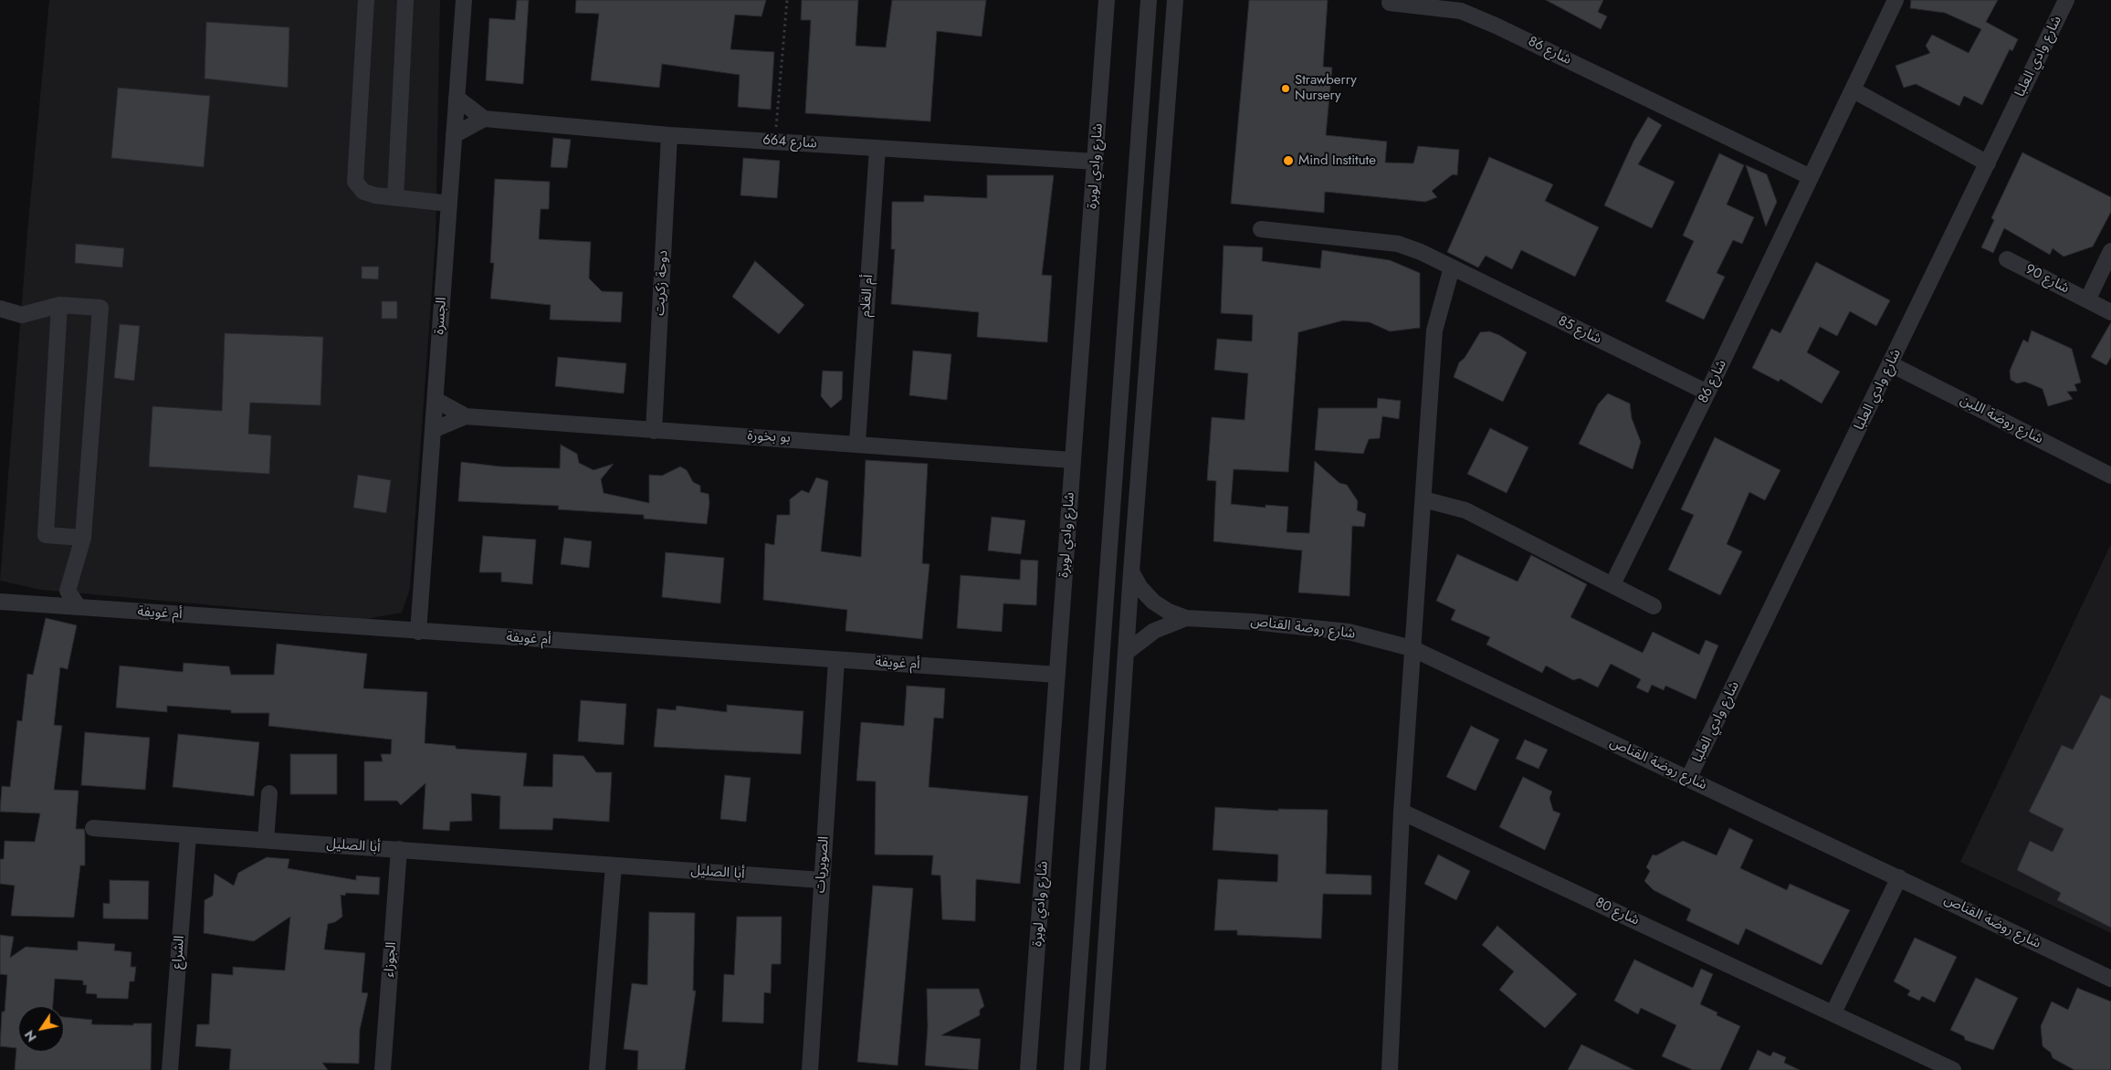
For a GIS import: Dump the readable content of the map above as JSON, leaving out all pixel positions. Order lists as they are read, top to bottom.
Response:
{
  "streets": {
    "street": [
      "شارع 86",
      "شارع وادي العلبا",
      "شارع 664",
      "شارع وادي لوبرة",
      "شارع 90",
      "دوحة زكريت",
      "أم الغلام",
      "الجسرة",
      "شارع 85",
      "شارع روضة اللبن",
      "بو بخورة",
      "أم غويفة",
      "شارع روضة القناص",
      "أبا الصليل",
      "الصويريات",
      "شارع 80",
      "الشراع",
      "الجوزاء"
    ]
  },
  "crossings": [
    ["شارع 86", "شارع 85"],
    ["شارع وادي العلبا", "شارع روضة اللبن"],
    ["شارع وادي العلبا", "شارع روضة القناص"],
    ["شارع 664", "شارع وادي لوبرة"],
    ["شارع 664", "دوحة زكريت"],
    ["شارع 664", "أم الغلام"],
    ["شارع وادي لوبرة", "بو بخورة"],
    ["شارع وادي لوبرة", "أم غويفة"],
    ["دوحة زكريت", "بو بخورة"],
    ["أم الغلام", "بو بخورة"],
    ["الجسرة", "بو بخورة"],
    ["الجسرة", "أم غويفة"],
    ["أم غويفة", "الصويريات"],
    ["أبا الصليل", "الصويريات"],
    ["أبا الصليل", "الشراع"],
    ["أبا الصليل", "الجوزاء"]
  ],
  "places": ["Strawberry Nursery", "Mind Institute"],
  "north": "bottom left"
}
